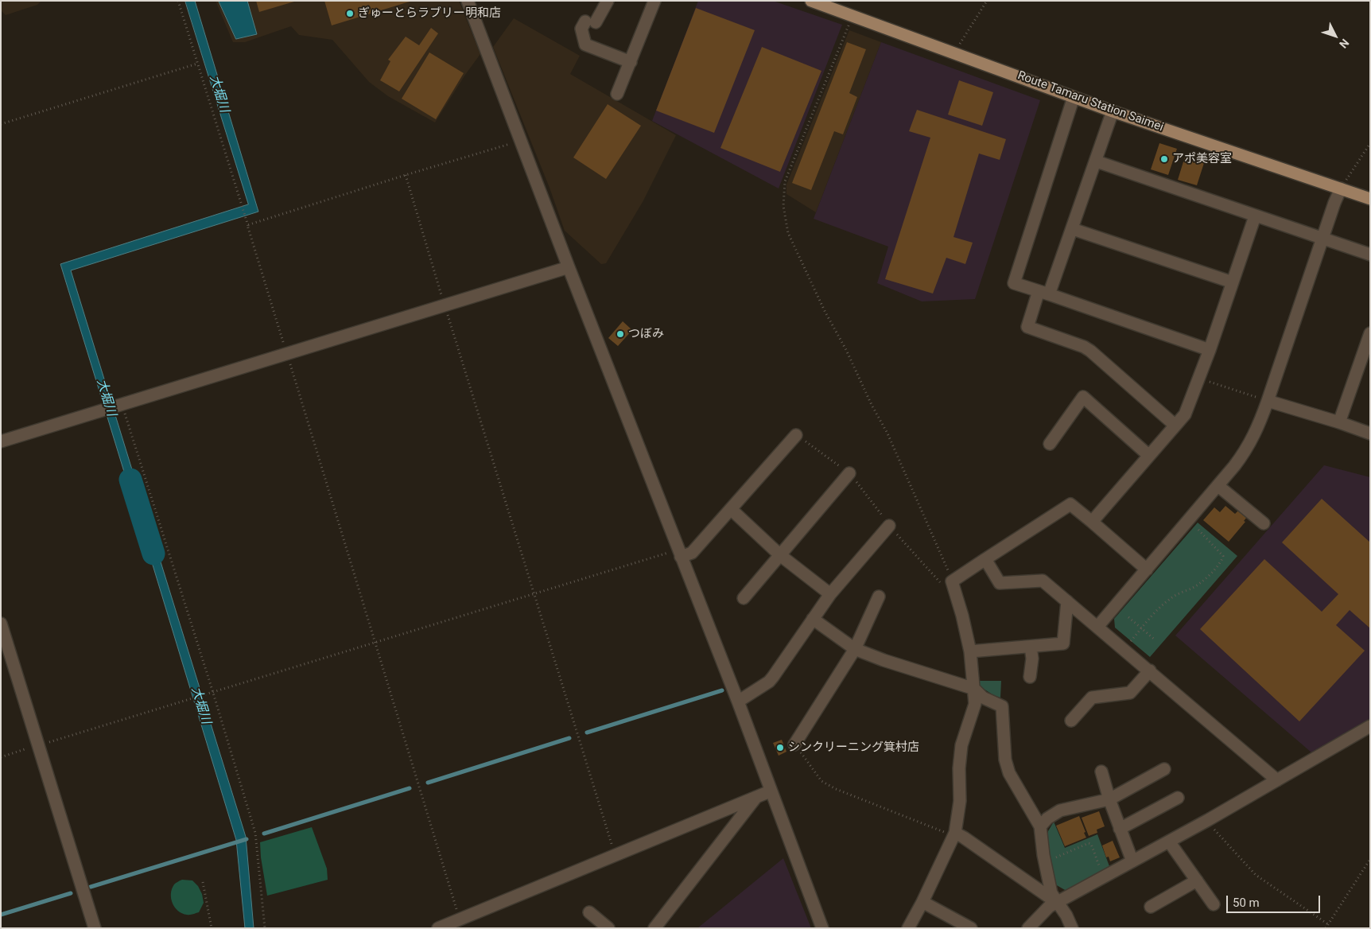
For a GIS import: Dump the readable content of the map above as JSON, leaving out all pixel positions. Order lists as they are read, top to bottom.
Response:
{
  "streets": {
    "main road": ["Route Tamaru Station Saimei"]
  },
  "water": ["大堀川"],
  "places": [
    "ぎゅーとらラブリー明和店",
    "アポ美容室",
    "つぼみ",
    "シンクリーニング箕村店"
  ],
  "scale_bar": "50 m",
  "north": "bottom right"
}
